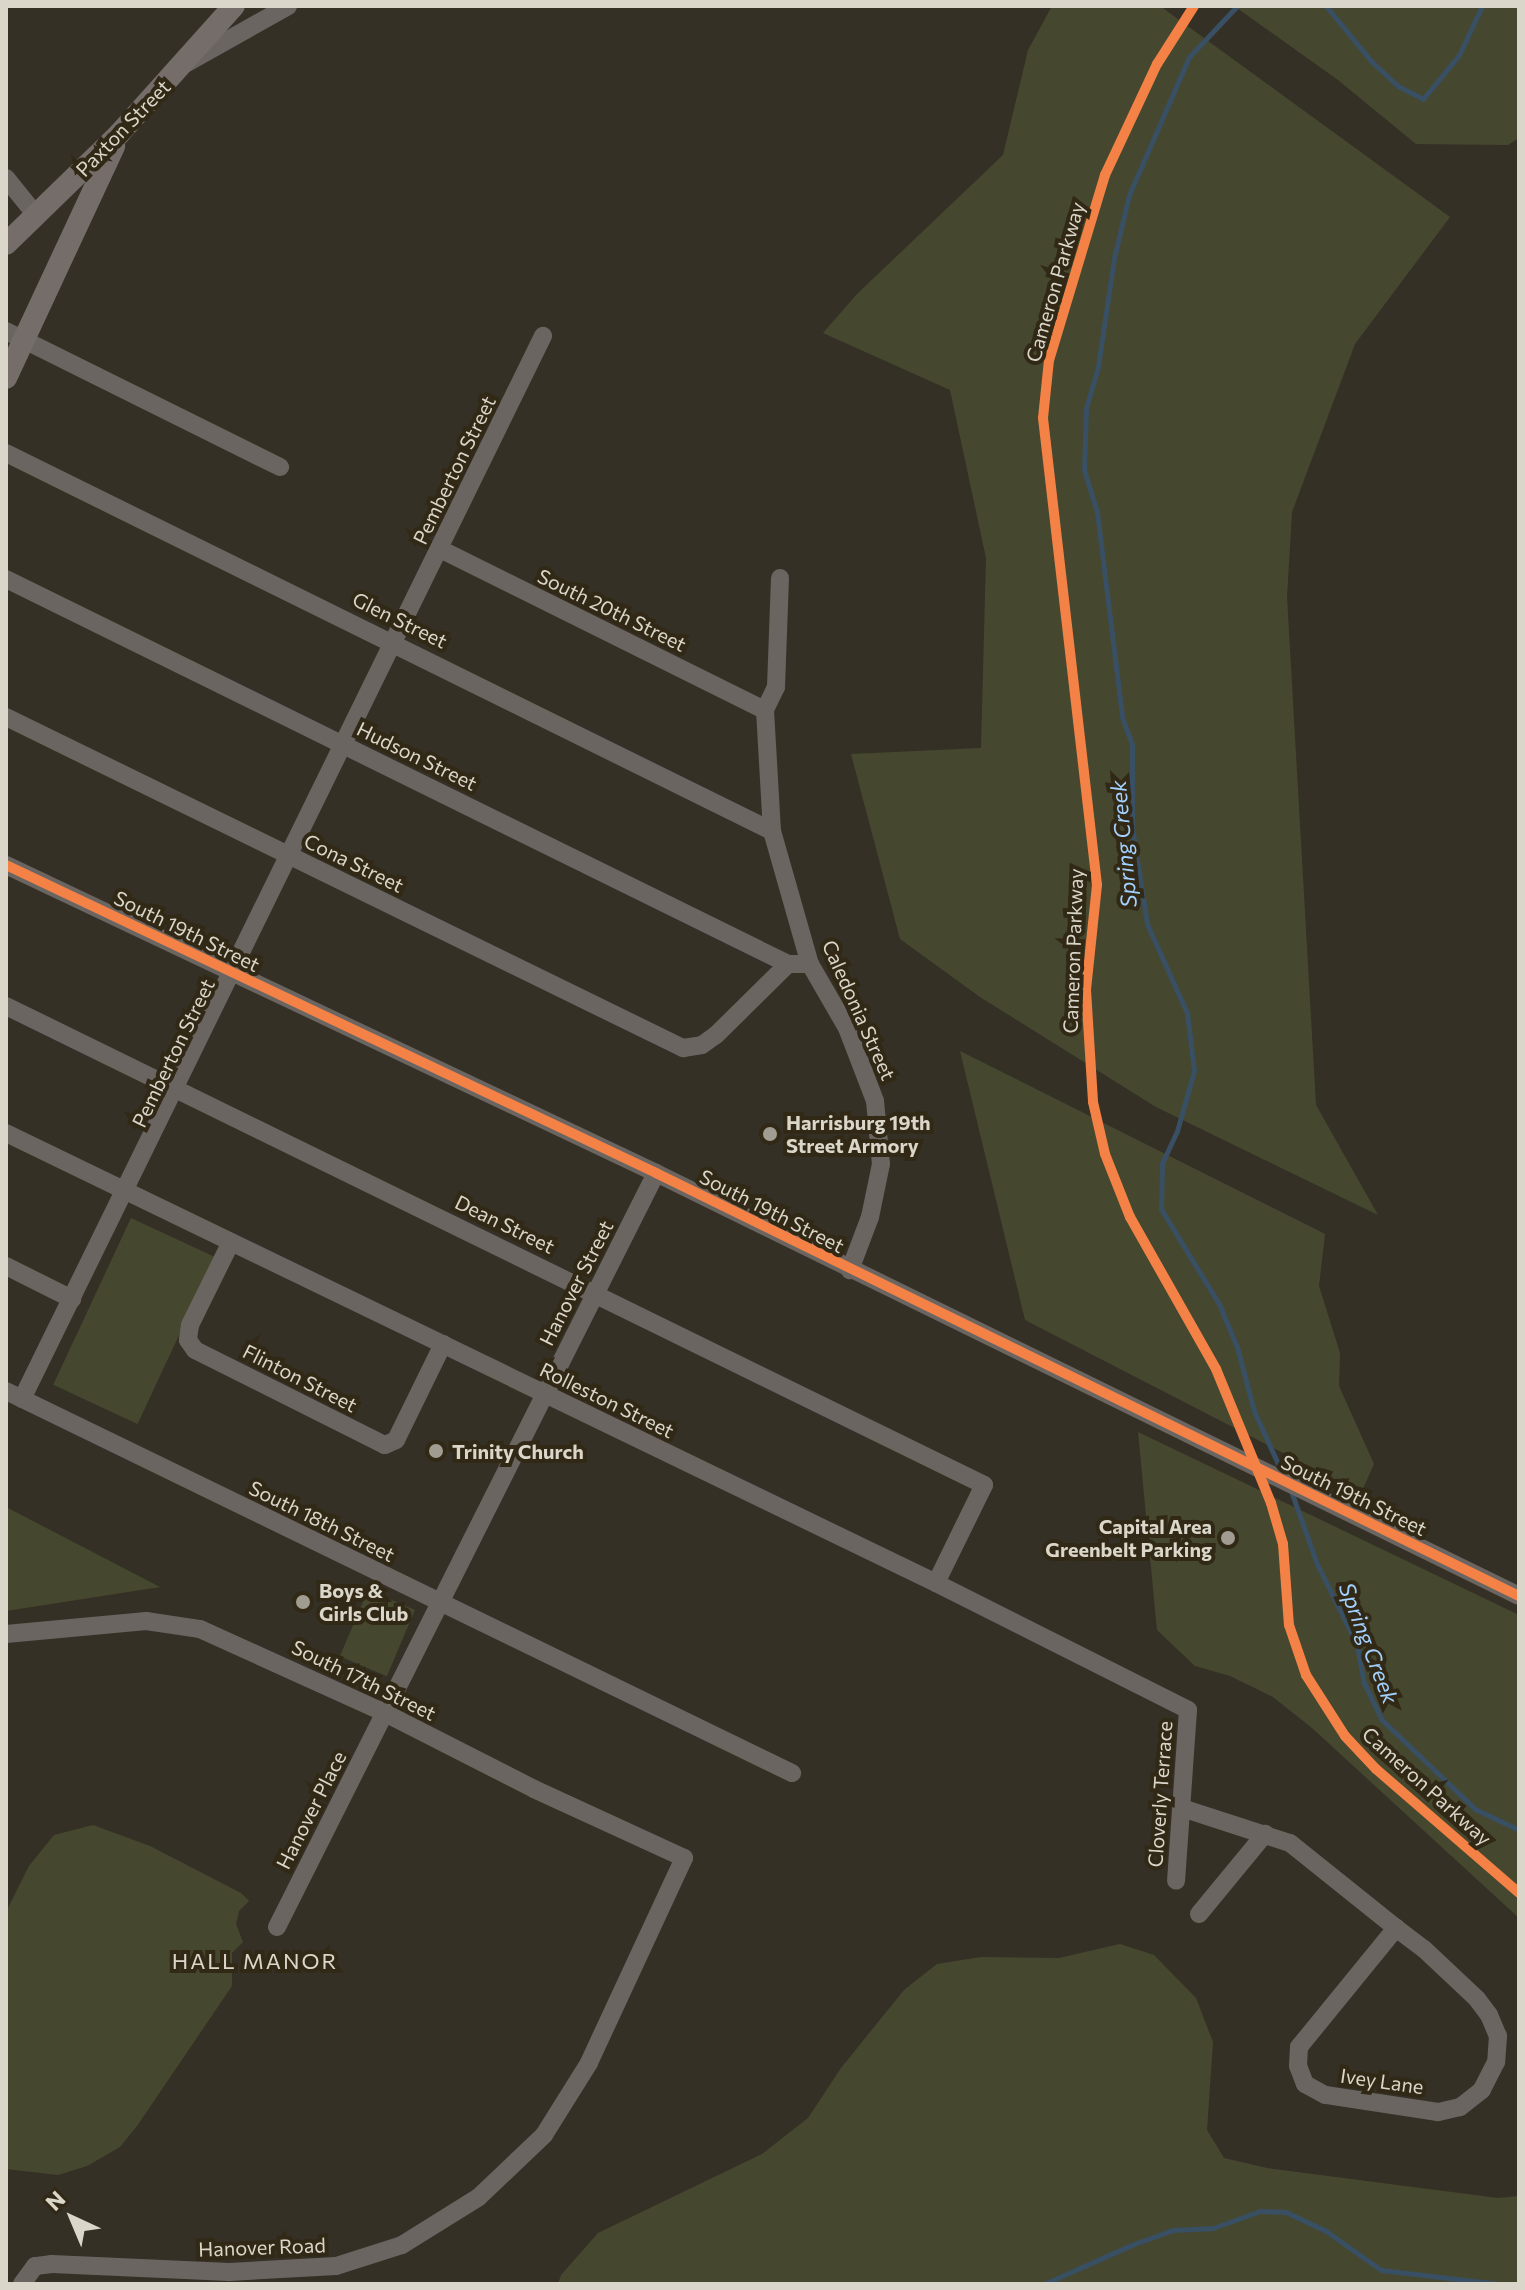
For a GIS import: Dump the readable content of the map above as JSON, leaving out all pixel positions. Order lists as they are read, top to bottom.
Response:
{
  "streets": {
    "main road": ["Paxton Street"],
    "street": [
      "Pemberton Street",
      "South 20th Street",
      "Glen Street",
      "Hudson Street",
      "Cona Street",
      "South 19th Street",
      "Caledonia Street",
      "Dean Street",
      "Hanover Street",
      "Flinton Street",
      "Rolleston Street",
      "South 18th Street",
      "South 17th Street",
      "Cloverly Terrace",
      "Hanover Place",
      "Ivey Lane",
      "Hanover Road"
    ],
    "cycle path": ["Cameron Parkway"]
  },
  "crossings": [
    ["Pemberton Street", "South 20th Street"],
    ["Pemberton Street", "Glen Street"],
    ["Pemberton Street", "Hudson Street"],
    ["Pemberton Street", "Cona Street"],
    ["Pemberton Street", "South 19th Street"],
    ["Pemberton Street", "Dean Street"],
    ["Pemberton Street", "Rolleston Street"],
    ["Pemberton Street", "South 18th Street"],
    ["South 20th Street", "Caledonia Street"],
    ["Glen Street", "Caledonia Street"],
    ["Hudson Street", "Cona Street"],
    ["Hudson Street", "Caledonia Street"],
    ["South 19th Street", "Caledonia Street"],
    ["South 19th Street", "Hanover Street"],
    ["Dean Street", "Hanover Street"],
    ["Dean Street", "Rolleston Street"],
    ["Hanover Street", "Rolleston Street"],
    ["Hanover Street", "South 18th Street"],
    ["Hanover Street", "South 17th Street"],
    ["Hanover Street", "Hanover Place"],
    ["Flinton Street", "Rolleston Street"],
    ["Rolleston Street", "Cloverly Terrace"],
    ["South 17th Street", "Hanover Place"],
    ["South 17th Street", "Hanover Road"],
    ["Cloverly Terrace", "Ivey Lane"]
  ],
  "districts": ["HALL MANOR"],
  "water": ["Spring Creek"],
  "places": [
    "Harrisburg 19th Street Armory",
    "Trinity Church",
    "Capital Area Greenbelt Parking",
    "Boys & Girls Club"
  ],
  "north": "top left"
}
